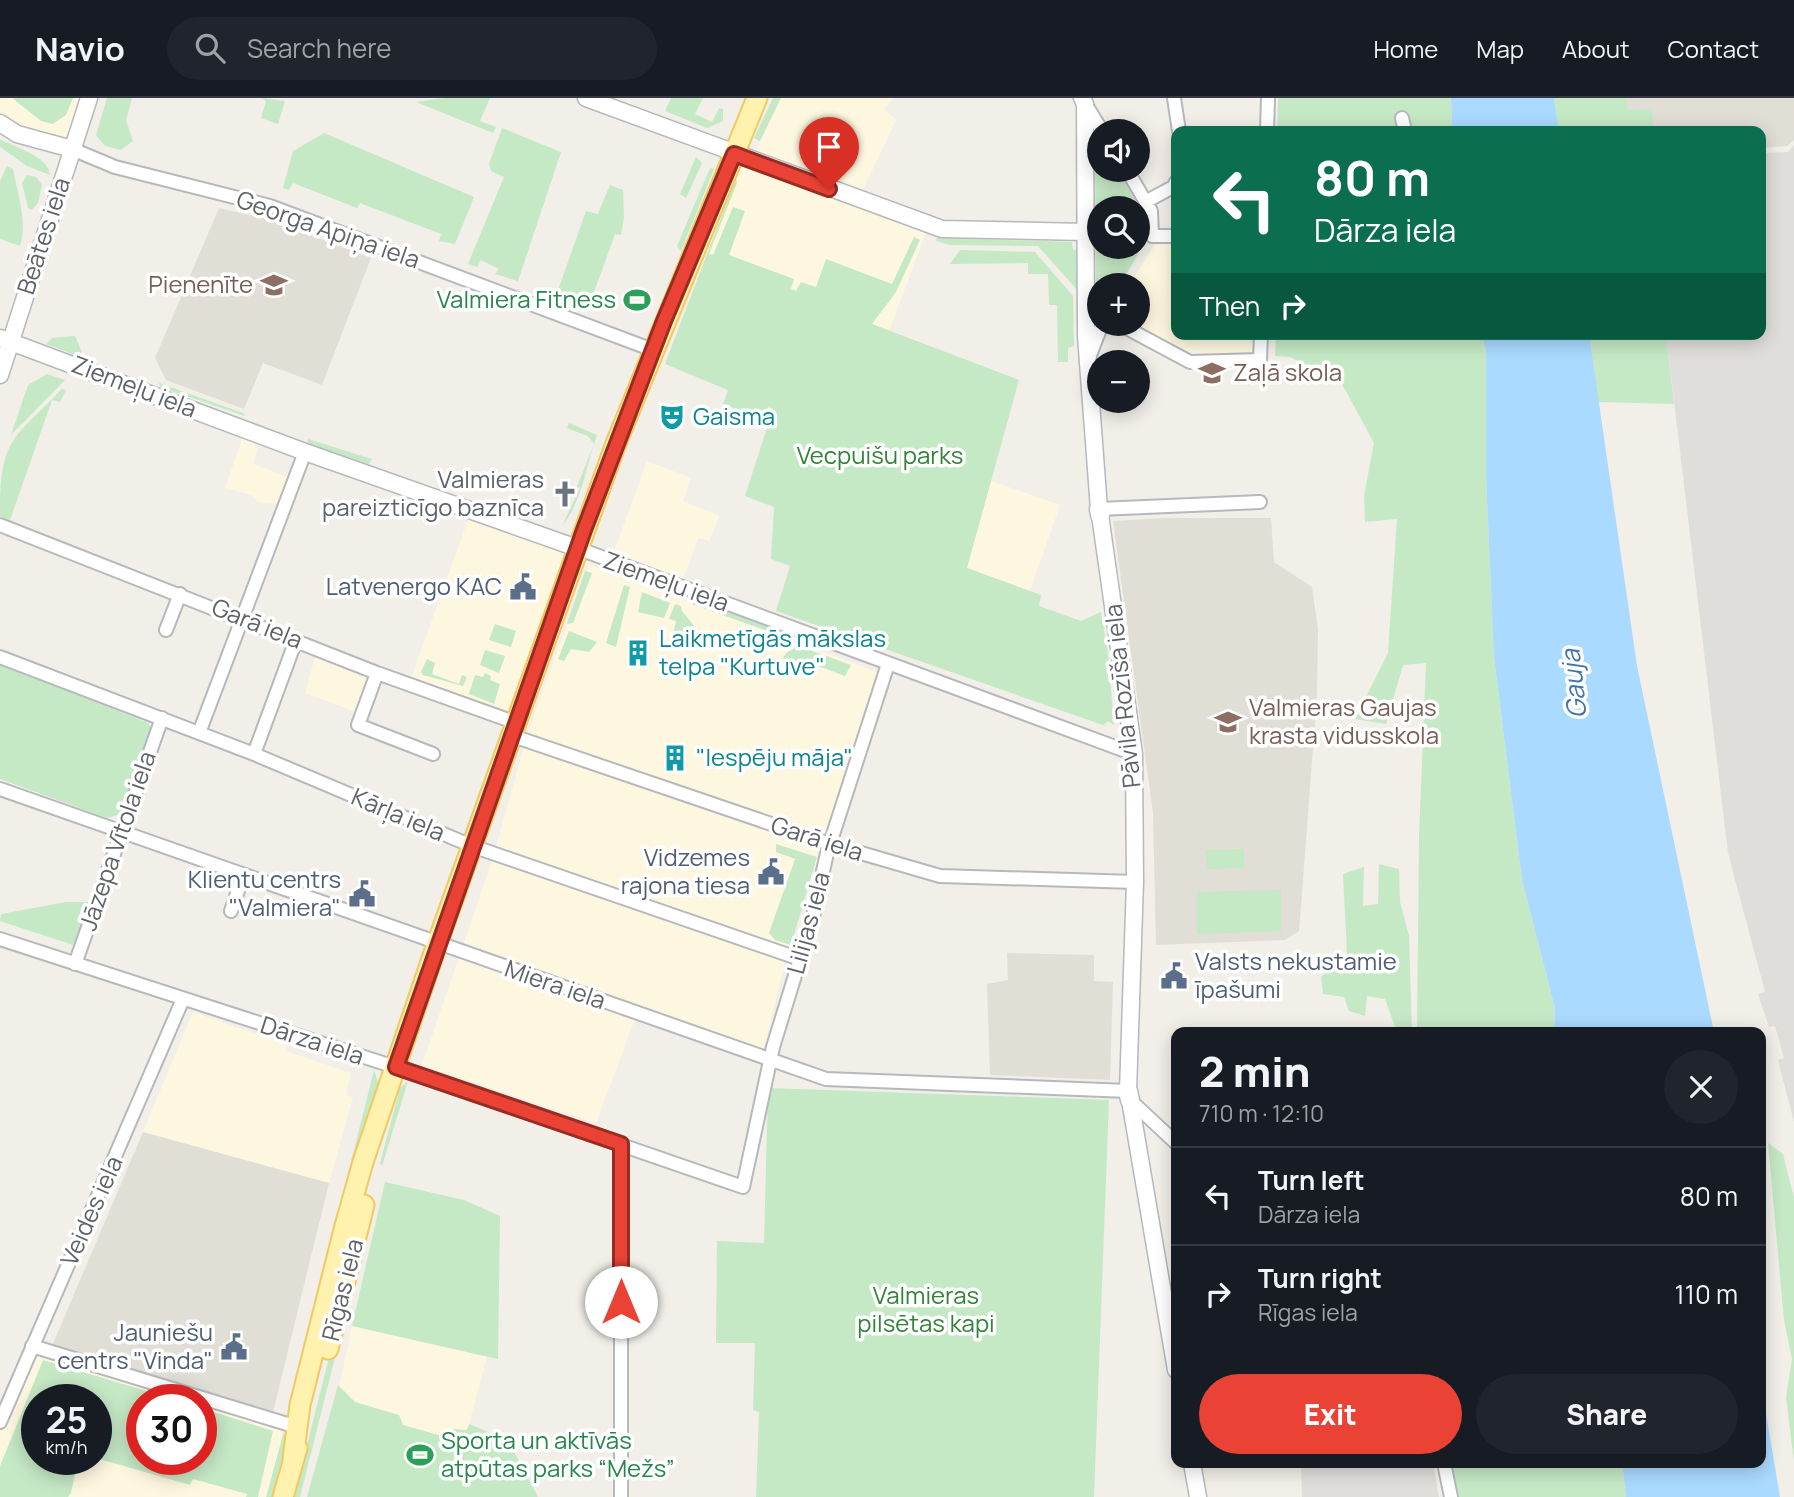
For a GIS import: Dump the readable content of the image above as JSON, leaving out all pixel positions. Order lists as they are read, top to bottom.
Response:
{
  "streets": {
    "main road": ["Rīgas iela"],
    "street": [
      "Georga Apiņa iela",
      "Beātes iela",
      "Ziemeļu iela",
      "Garā iela",
      "Pāvila Rozīša iela",
      "Kārļa iela",
      "Jāzepa Vītola iela",
      "Lilijas iela",
      "Miera iela",
      "Dārza iela",
      "Veides iela"
    ]
  },
  "crossings": [
    ["Georga Apiņa iela", "Beātes iela"],
    ["Georga Apiņa iela", "Rīgas iela"],
    ["Beātes iela", "Ziemeļu iela"],
    ["Ziemeļu iela", "Pāvila Rozīša iela"],
    ["Ziemeļu iela", "Lilijas iela"],
    ["Ziemeļu iela", "Rīgas iela"],
    ["Garā iela", "Pāvila Rozīša iela"],
    ["Garā iela", "Lilijas iela"],
    ["Garā iela", "Rīgas iela"],
    ["Pāvila Rozīša iela", "Miera iela"],
    ["Kārļa iela", "Jāzepa Vītola iela"],
    ["Kārļa iela", "Lilijas iela"],
    ["Kārļa iela", "Rīgas iela"],
    ["Jāzepa Vītola iela", "Miera iela"],
    ["Jāzepa Vītola iela", "Dārza iela"],
    ["Lilijas iela", "Miera iela"],
    ["Lilijas iela", "Dārza iela"],
    ["Miera iela", "Rīgas iela"],
    ["Dārza iela", "Veides iela"],
    ["Dārza iela", "Rīgas iela"]
  ],
  "water": ["Gauja"],
  "parks": ["Vecpuišu parks", "Valmieras pilsētas kapi"],
  "places": {
    "school or university": ["Pienenīte", "Zaļā skola", "Valmieras Gaujas krasta vidusskola"],
    "sports": ["Valmiera Fitness", "Sporta un aktīvās atpūtas parks “Mežs”"],
    "theatre": ["Gaisma"],
    "church": ["Valmieras pareizticīgo baznīca"],
    "public building": [
      "Latvenergo KAC",
      "Vidzemes rajona tiesa",
      "Klientu centrs \"Valmiera\"",
      "Valsts nekustamie īpašumi",
      "Jauniešu centrs \"Vinda\""
    ],
    "building": ["Laikmetīgās mākslas telpa \"Kurtuve\"", "\"Iespēju māja\""]
  },
  "page": {
    "header": "Navio",
    "search": "Search here",
    "nav": [
      "Home",
      "Map",
      "About",
      "Contact"
    ],
    "map_buttons": ["+", "−"],
    "turn": ["80 m", "Dārza iela"],
    "then": "Then",
    "heading": ["2 min", "710 m · 12:10"],
    "list": [
      {
        "name": "Turn left",
        "note": "Dārza iela",
        "value": "80 m"
      },
      {
        "name": "Turn right",
        "note": "Rīgas iela",
        "value": "110 m"
      }
    ],
    "buttons": ["Exit", "Share"],
    "speed": "25 km/h",
    "limit": "30"
  }
}
